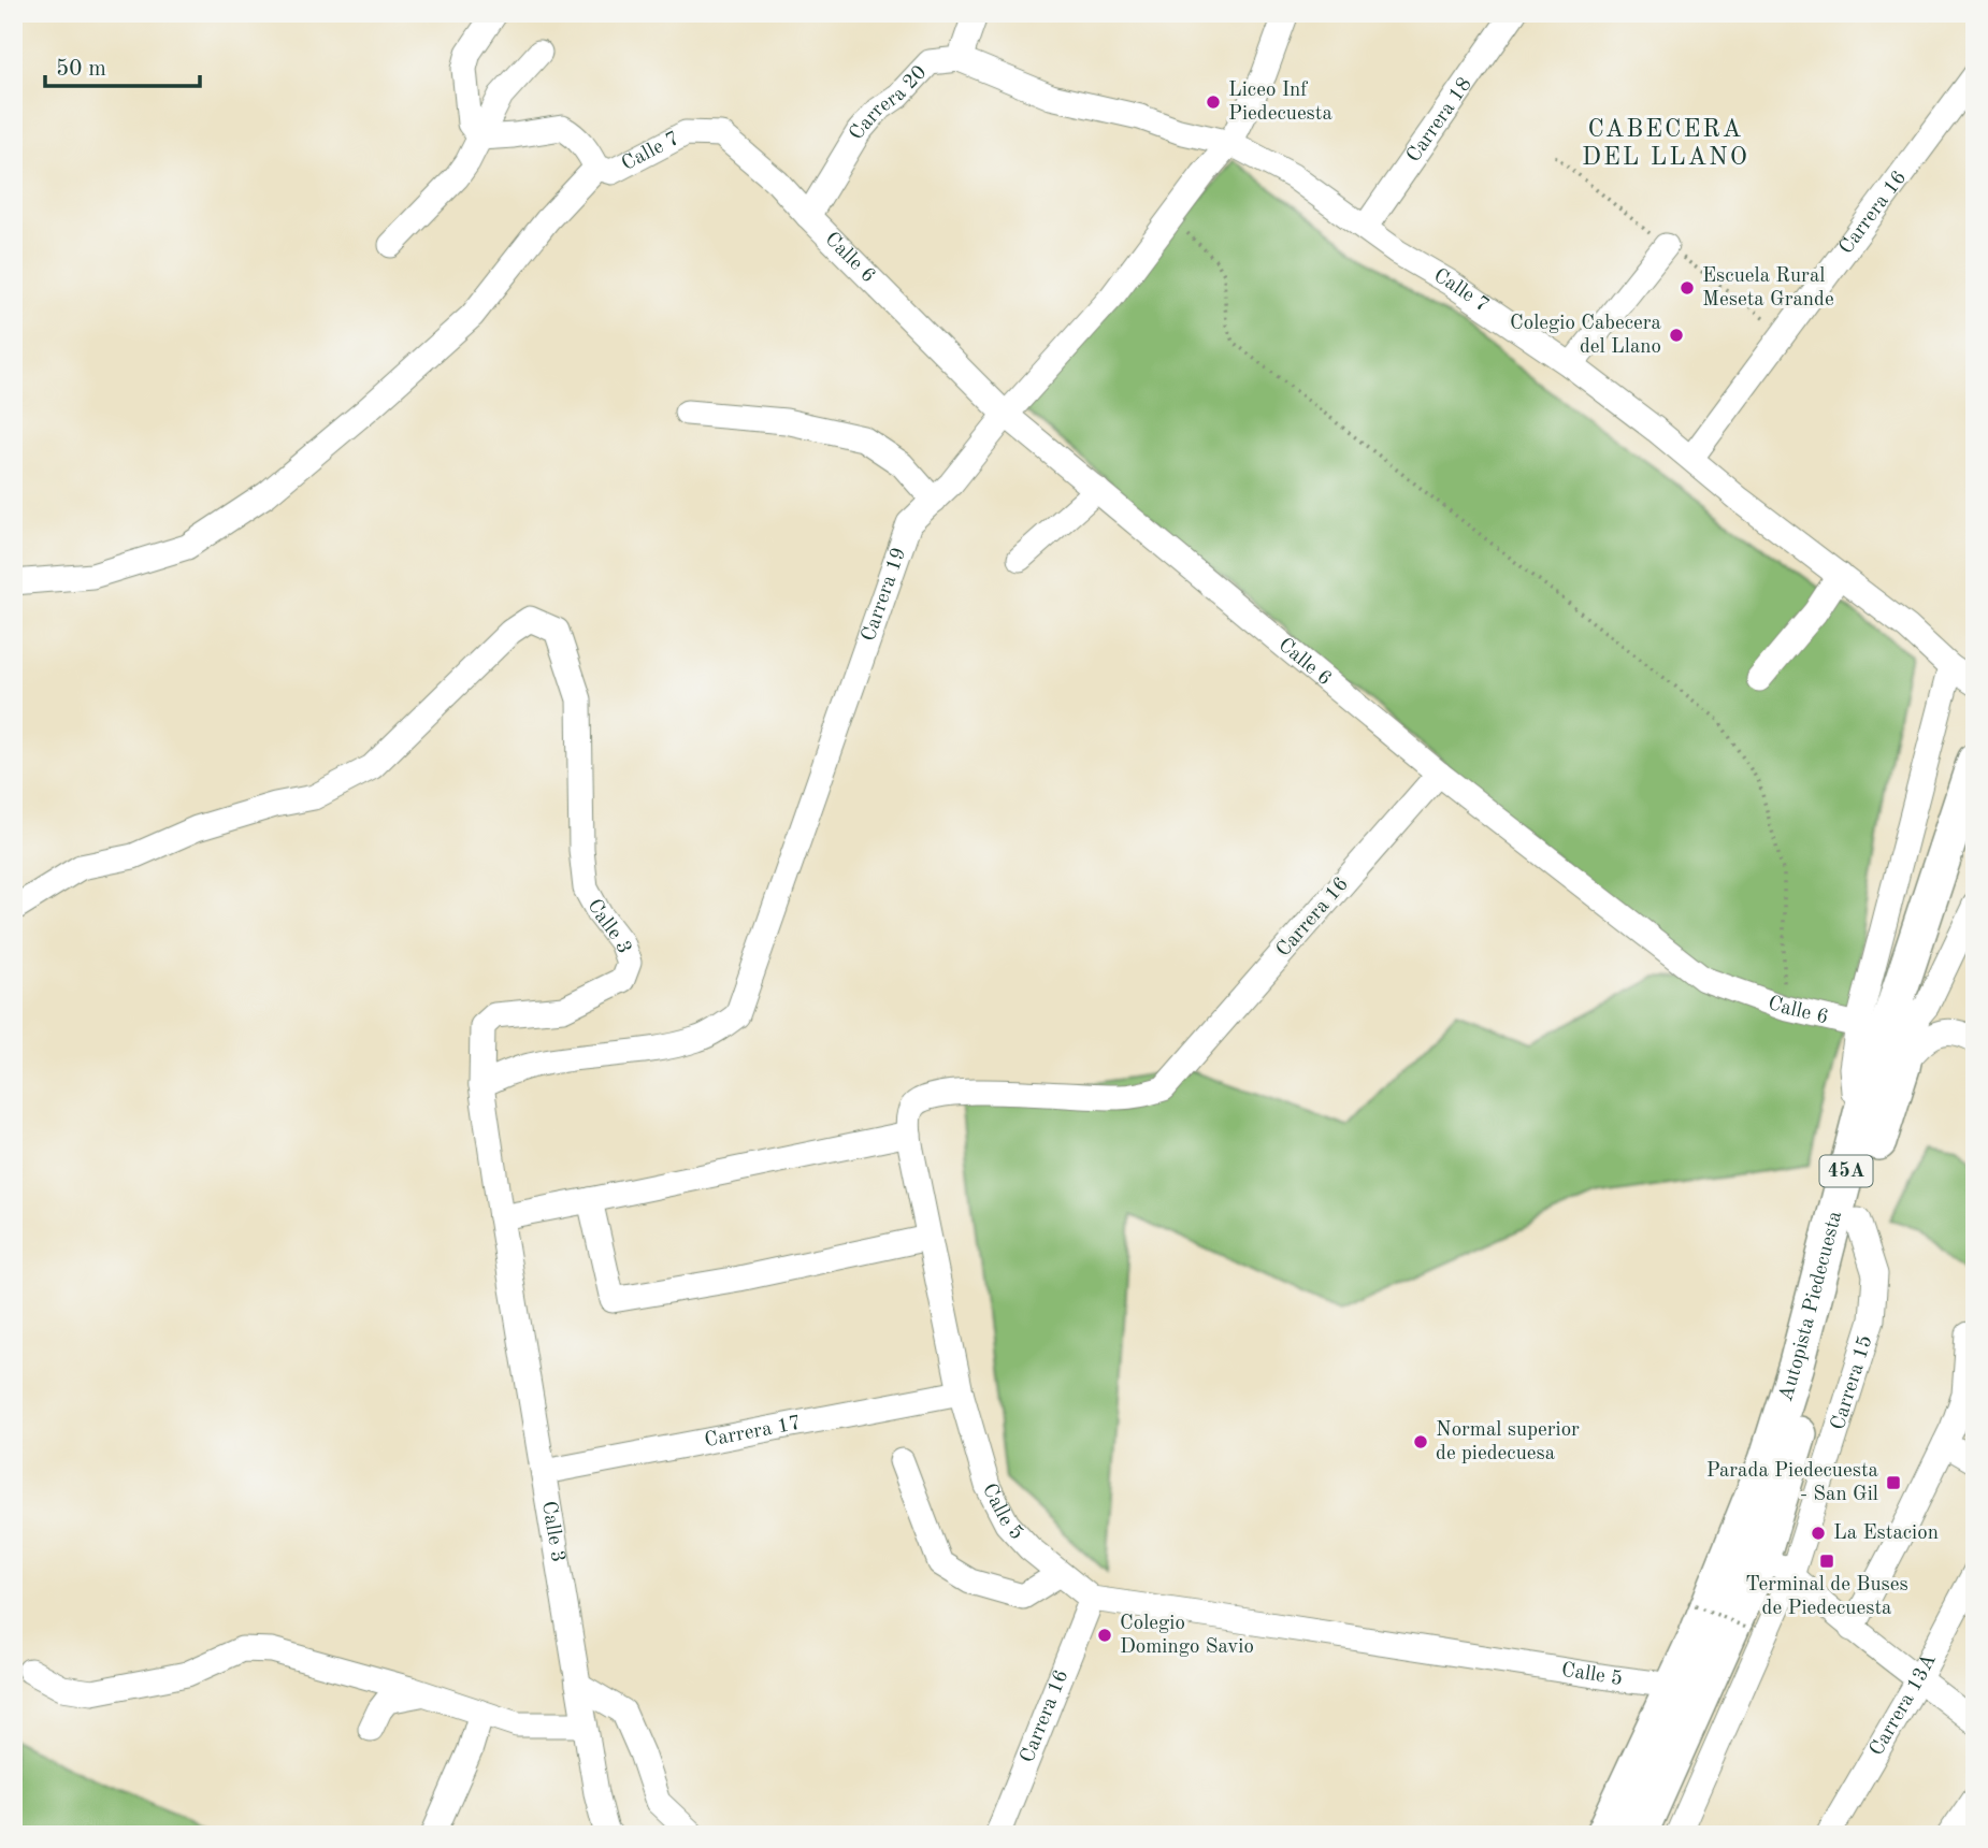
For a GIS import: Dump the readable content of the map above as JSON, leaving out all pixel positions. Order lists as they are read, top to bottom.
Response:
{
  "streets": {
    "highway": ["45A", "Autopista Piedecuesta"],
    "street": [
      "Carrera 20",
      "Carrera 18",
      "Calle 7",
      "Carrera 16",
      "Calle 6",
      "Carrera 19",
      "Calle 3",
      "Carrera 15",
      "Carrera 17",
      "Calle 5",
      "Carrera 13A"
    ]
  },
  "crossings": [
    ["Carrera 20", "Calle 7"],
    ["Carrera 20", "Calle 6"],
    ["Carrera 18", "Calle 7"],
    ["Calle 7", "Carrera 16"],
    ["Calle 7", "Calle 6"],
    ["Calle 7", "Carrera 19"],
    ["Carrera 16", "Calle 6"],
    ["Carrera 16", "Calle 5"],
    ["Calle 6", "Carrera 19"],
    ["Carrera 19", "Calle 3"],
    ["Calle 3", "Carrera 17"],
    ["Autopista Piedecuesta", "Carrera 15"],
    ["Autopista Piedecuesta", "Calle 5"],
    ["Carrera 17", "Calle 5"]
  ],
  "districts": ["CABECERA DEL LLANO"],
  "places": {
    "other": [
      "Liceo Inf Piedecuesta",
      "Escuela Rural Meseta Grande",
      "Colegio Cabecera del Llano",
      "Normal superior de piedecuesa",
      "La Estacion",
      "Colegio Domingo Savio"
    ],
    "transit": ["Parada Piedecuesta - San Gil", "Terminal de Buses de Piedecuesta"]
  },
  "scale_bar": "50 m"
}
